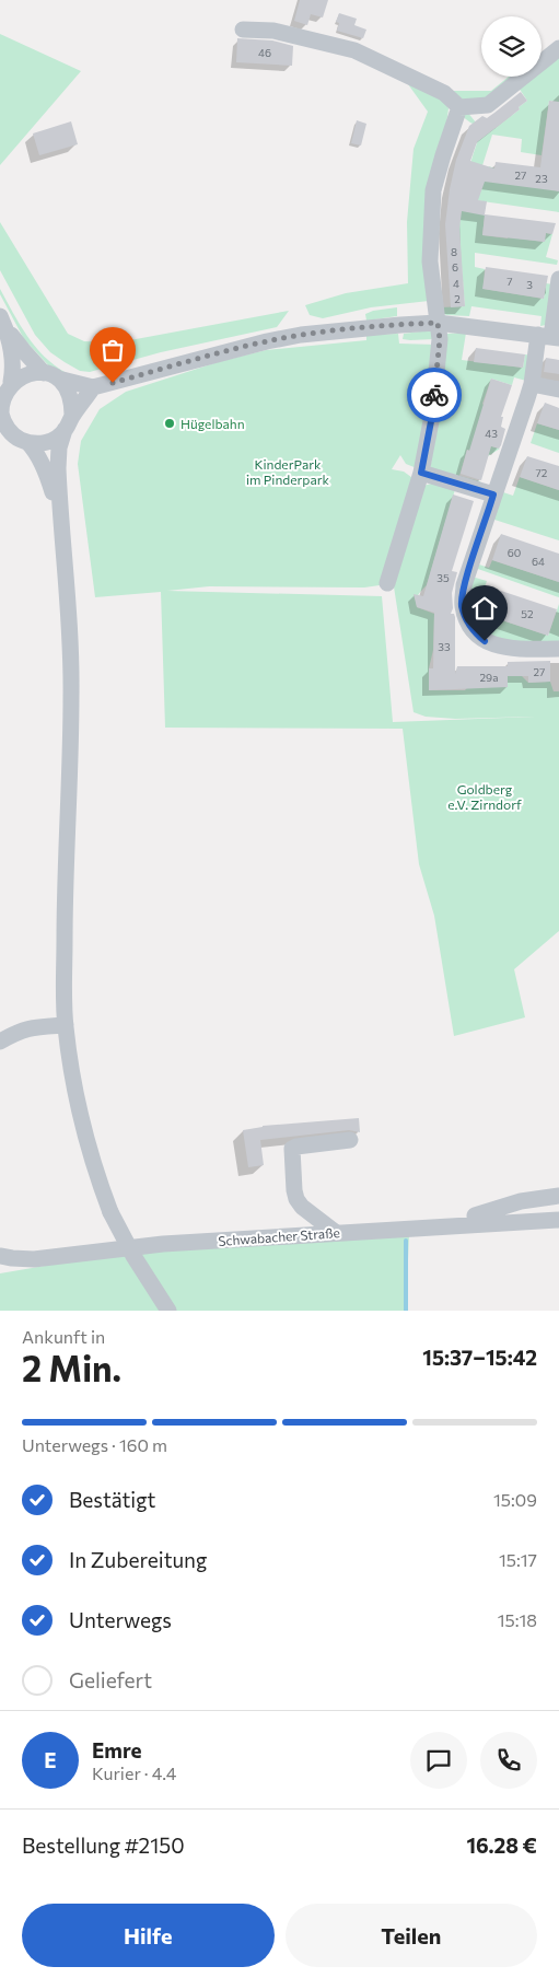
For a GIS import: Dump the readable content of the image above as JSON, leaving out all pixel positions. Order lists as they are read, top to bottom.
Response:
{
  "streets": {
    "street": ["Schwabacher Straße"]
  },
  "parks": ["KinderPark im Pinderpark", "Goldberg e.V. Zirndorf"],
  "places": ["Hügelbahn"],
  "house_numbers": [
    "46",
    "27",
    "23",
    "8",
    "6",
    "7",
    "4",
    "3",
    "2",
    "43",
    "72",
    "60",
    "64",
    "35",
    "52",
    "33",
    "27",
    "29a"
  ],
  "page": {
    "heading": ["2 Min.", "Ankunft in", "15:37–15:42"],
    "panel": [
      "Emre",
      "Kurier · 4.4",
      "Bestellung #2150",
      "16.28 €"
    ],
    "bar": "Unterwegs · 160 m",
    "list": [
      ["Bestätigt", "15:09"],
      ["In Zubereitung", "15:17"],
      ["Unterwegs", "15:18"],
      "Geliefert"
    ],
    "round": "E",
    "buttons": ["Hilfe", "Teilen"]
  }
}
